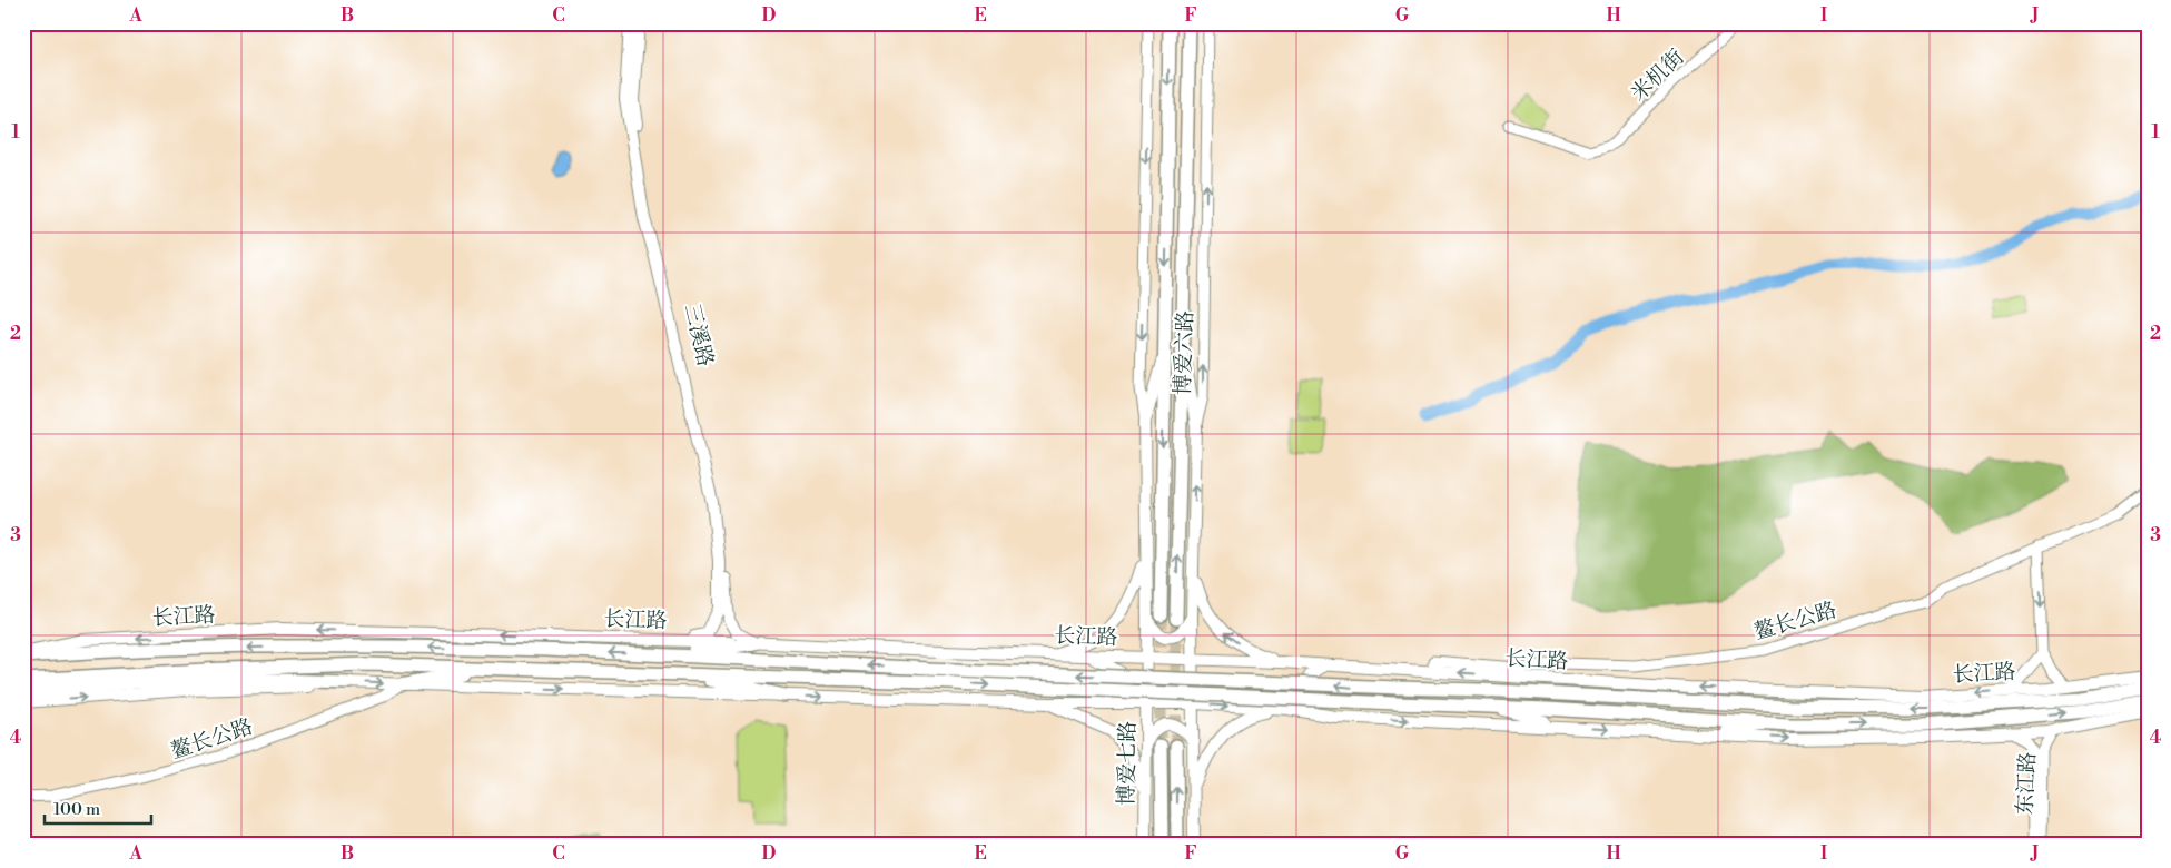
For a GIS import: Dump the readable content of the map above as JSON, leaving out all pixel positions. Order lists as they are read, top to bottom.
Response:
{
  "streets": {
    "highway": ["博爱六路", "长江路", "博爱七路"],
    "main road": ["三溪路"],
    "street": ["米机街", "鳌长公路", "东江路"]
  },
  "crossings": [
    ["三溪路", "长江路"],
    ["博爱六路", "长江路"],
    ["博爱六路", "博爱七路"],
    ["长江路", "鳌长公路"]
  ],
  "scale_bar": "100 m",
  "grid": {
    "columns": [
      "A",
      "B",
      "C",
      "D",
      "E",
      "F",
      "G",
      "H",
      "I",
      "J"
    ],
    "rows": [
      "1",
      "2",
      "3",
      "4"
    ]
  }
}
